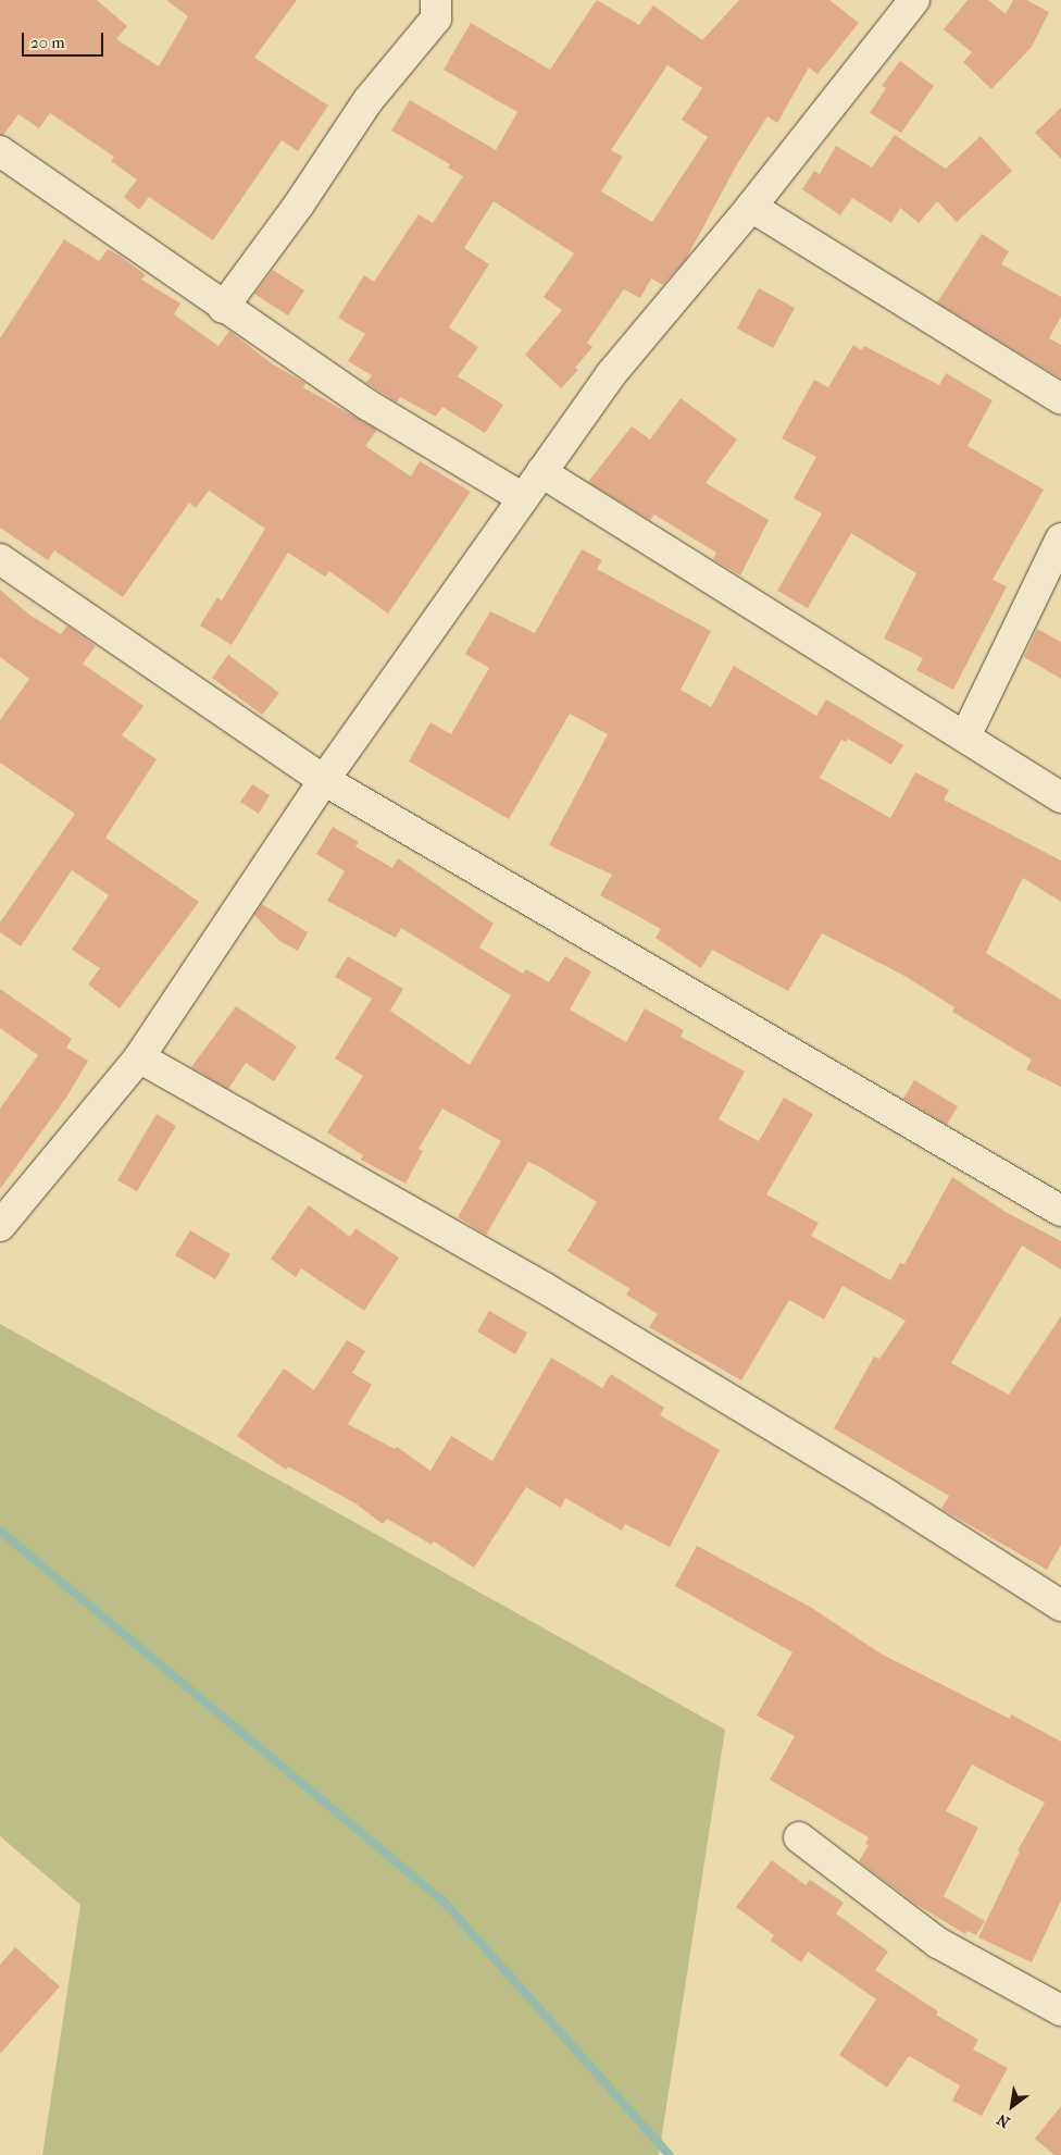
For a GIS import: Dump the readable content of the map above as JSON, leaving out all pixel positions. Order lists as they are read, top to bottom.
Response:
{
  "scale_bar": "20 m",
  "north": "bottom left"
}
